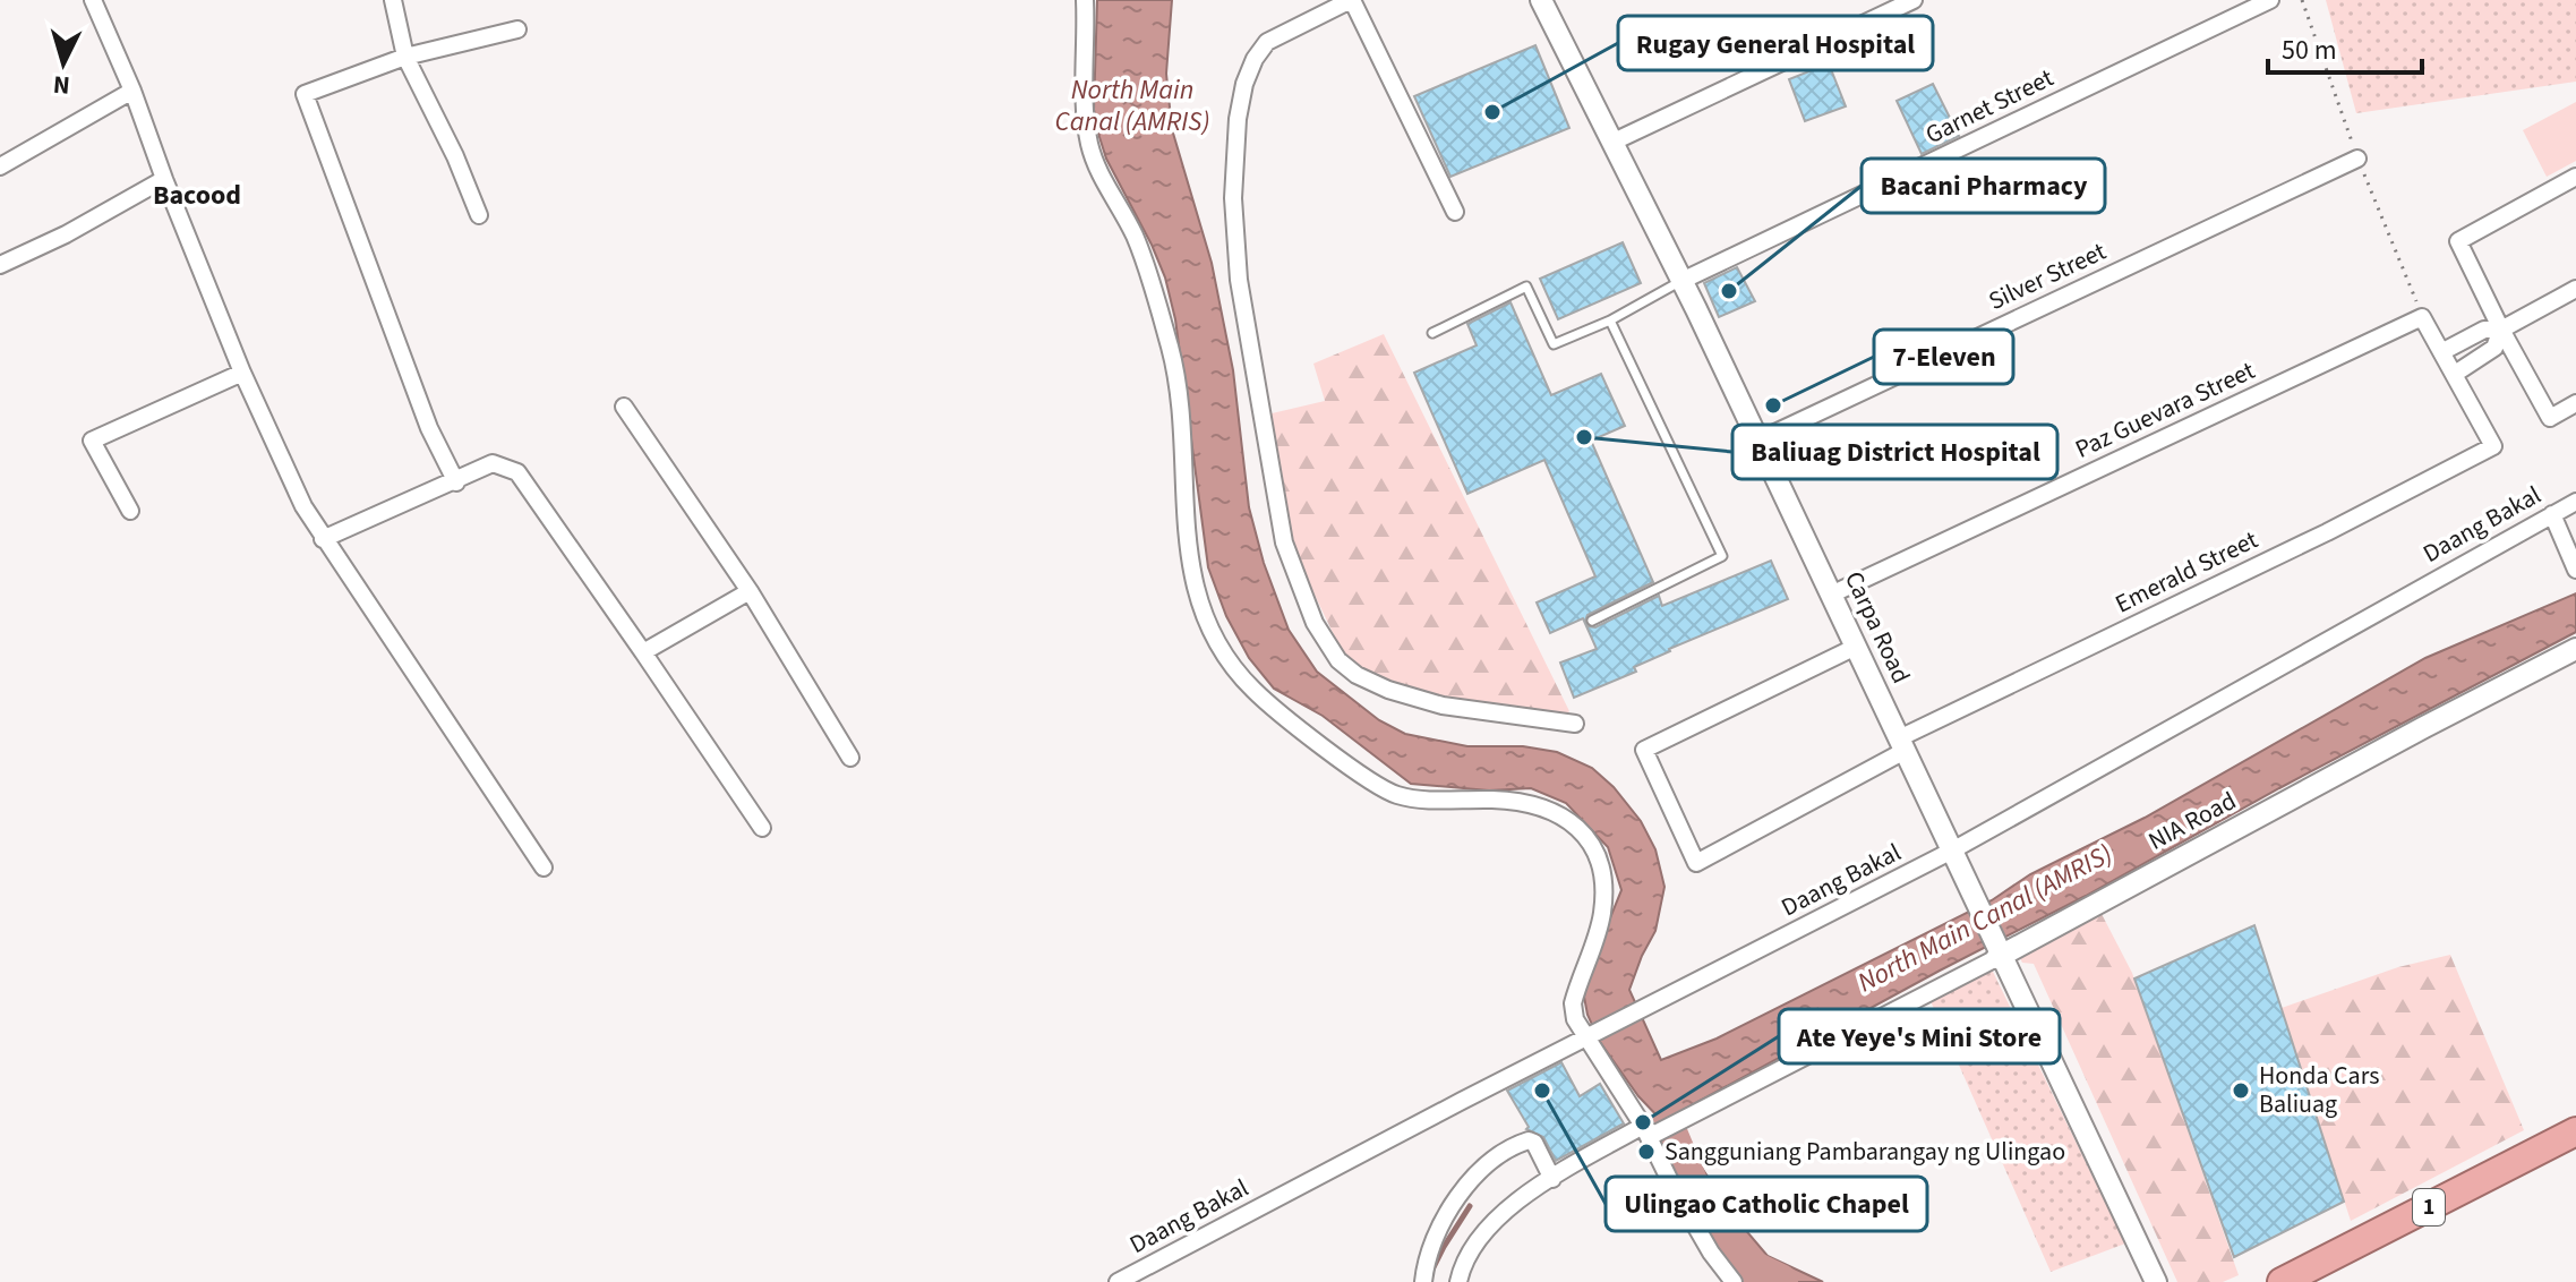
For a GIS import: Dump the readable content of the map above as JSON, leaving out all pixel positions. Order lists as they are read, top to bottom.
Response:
{
  "streets": {
    "highway": ["1"],
    "street": [
      "Garnet Street",
      "Silver Street",
      "Paz Guevara Street",
      "Daang Bakal",
      "Emerald Street",
      "Carpa Road",
      "NIA Road"
    ]
  },
  "crossings": [
    ["Garnet Street", "Carpa Road"],
    ["Silver Street", "Carpa Road"],
    ["Paz Guevara Street", "Carpa Road"],
    ["Daang Bakal", "Carpa Road"],
    ["Emerald Street", "Carpa Road"],
    ["Carpa Road", "NIA Road"]
  ],
  "districts": ["Bacood"],
  "water": ["North Main Canal (AMRIS)"],
  "places": [
    "Rugay General Hospital",
    "Bacani Pharmacy",
    "7-Eleven",
    "Baliuag District Hospital",
    "Ulingao Catholic Chapel",
    "Honda Cars Baliuag",
    "Ate Yeye's Mini Store",
    "Sangguniang Pambarangay ng Ulingao"
  ],
  "scale_bar": "50 m",
  "north": "bottom"
}
